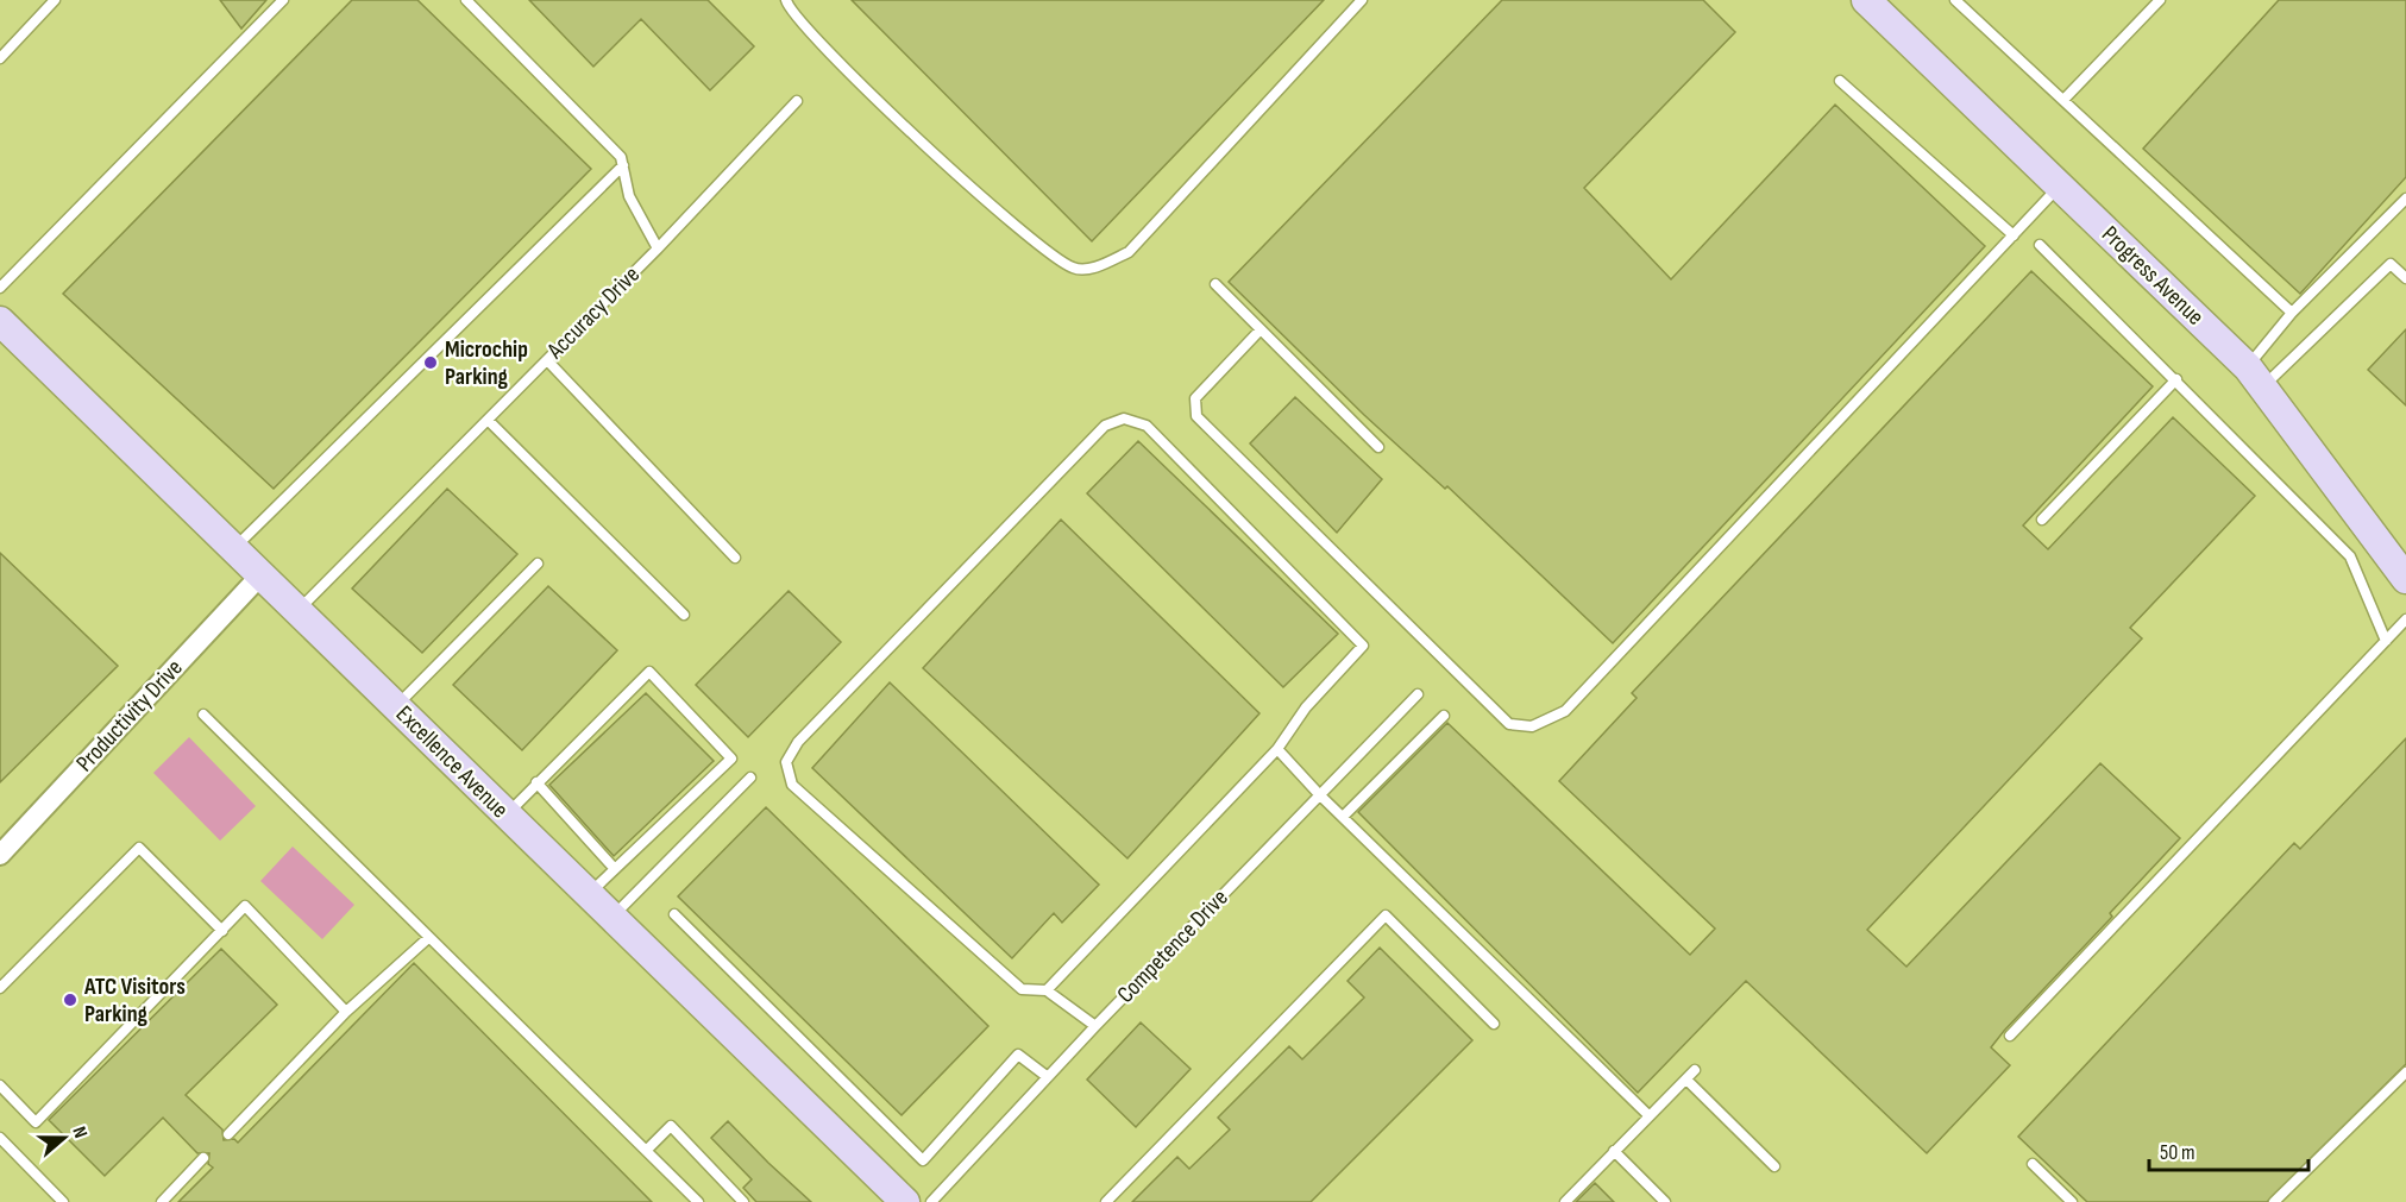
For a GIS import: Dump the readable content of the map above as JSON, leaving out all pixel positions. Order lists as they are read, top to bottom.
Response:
{
  "streets": {
    "street": ["Progress Avenue", "Productivity Drive", "Excellence Avenue"],
    "lane": ["Accuracy Drive", "Competence Drive"]
  },
  "crossings": [
    ["Accuracy Drive", "Excellence Avenue"],
    ["Productivity Drive", "Excellence Avenue"]
  ],
  "places": ["Microchip Parking", "ATC Visitors Parking"],
  "scale_bar": "50 m",
  "north": "right"
}
